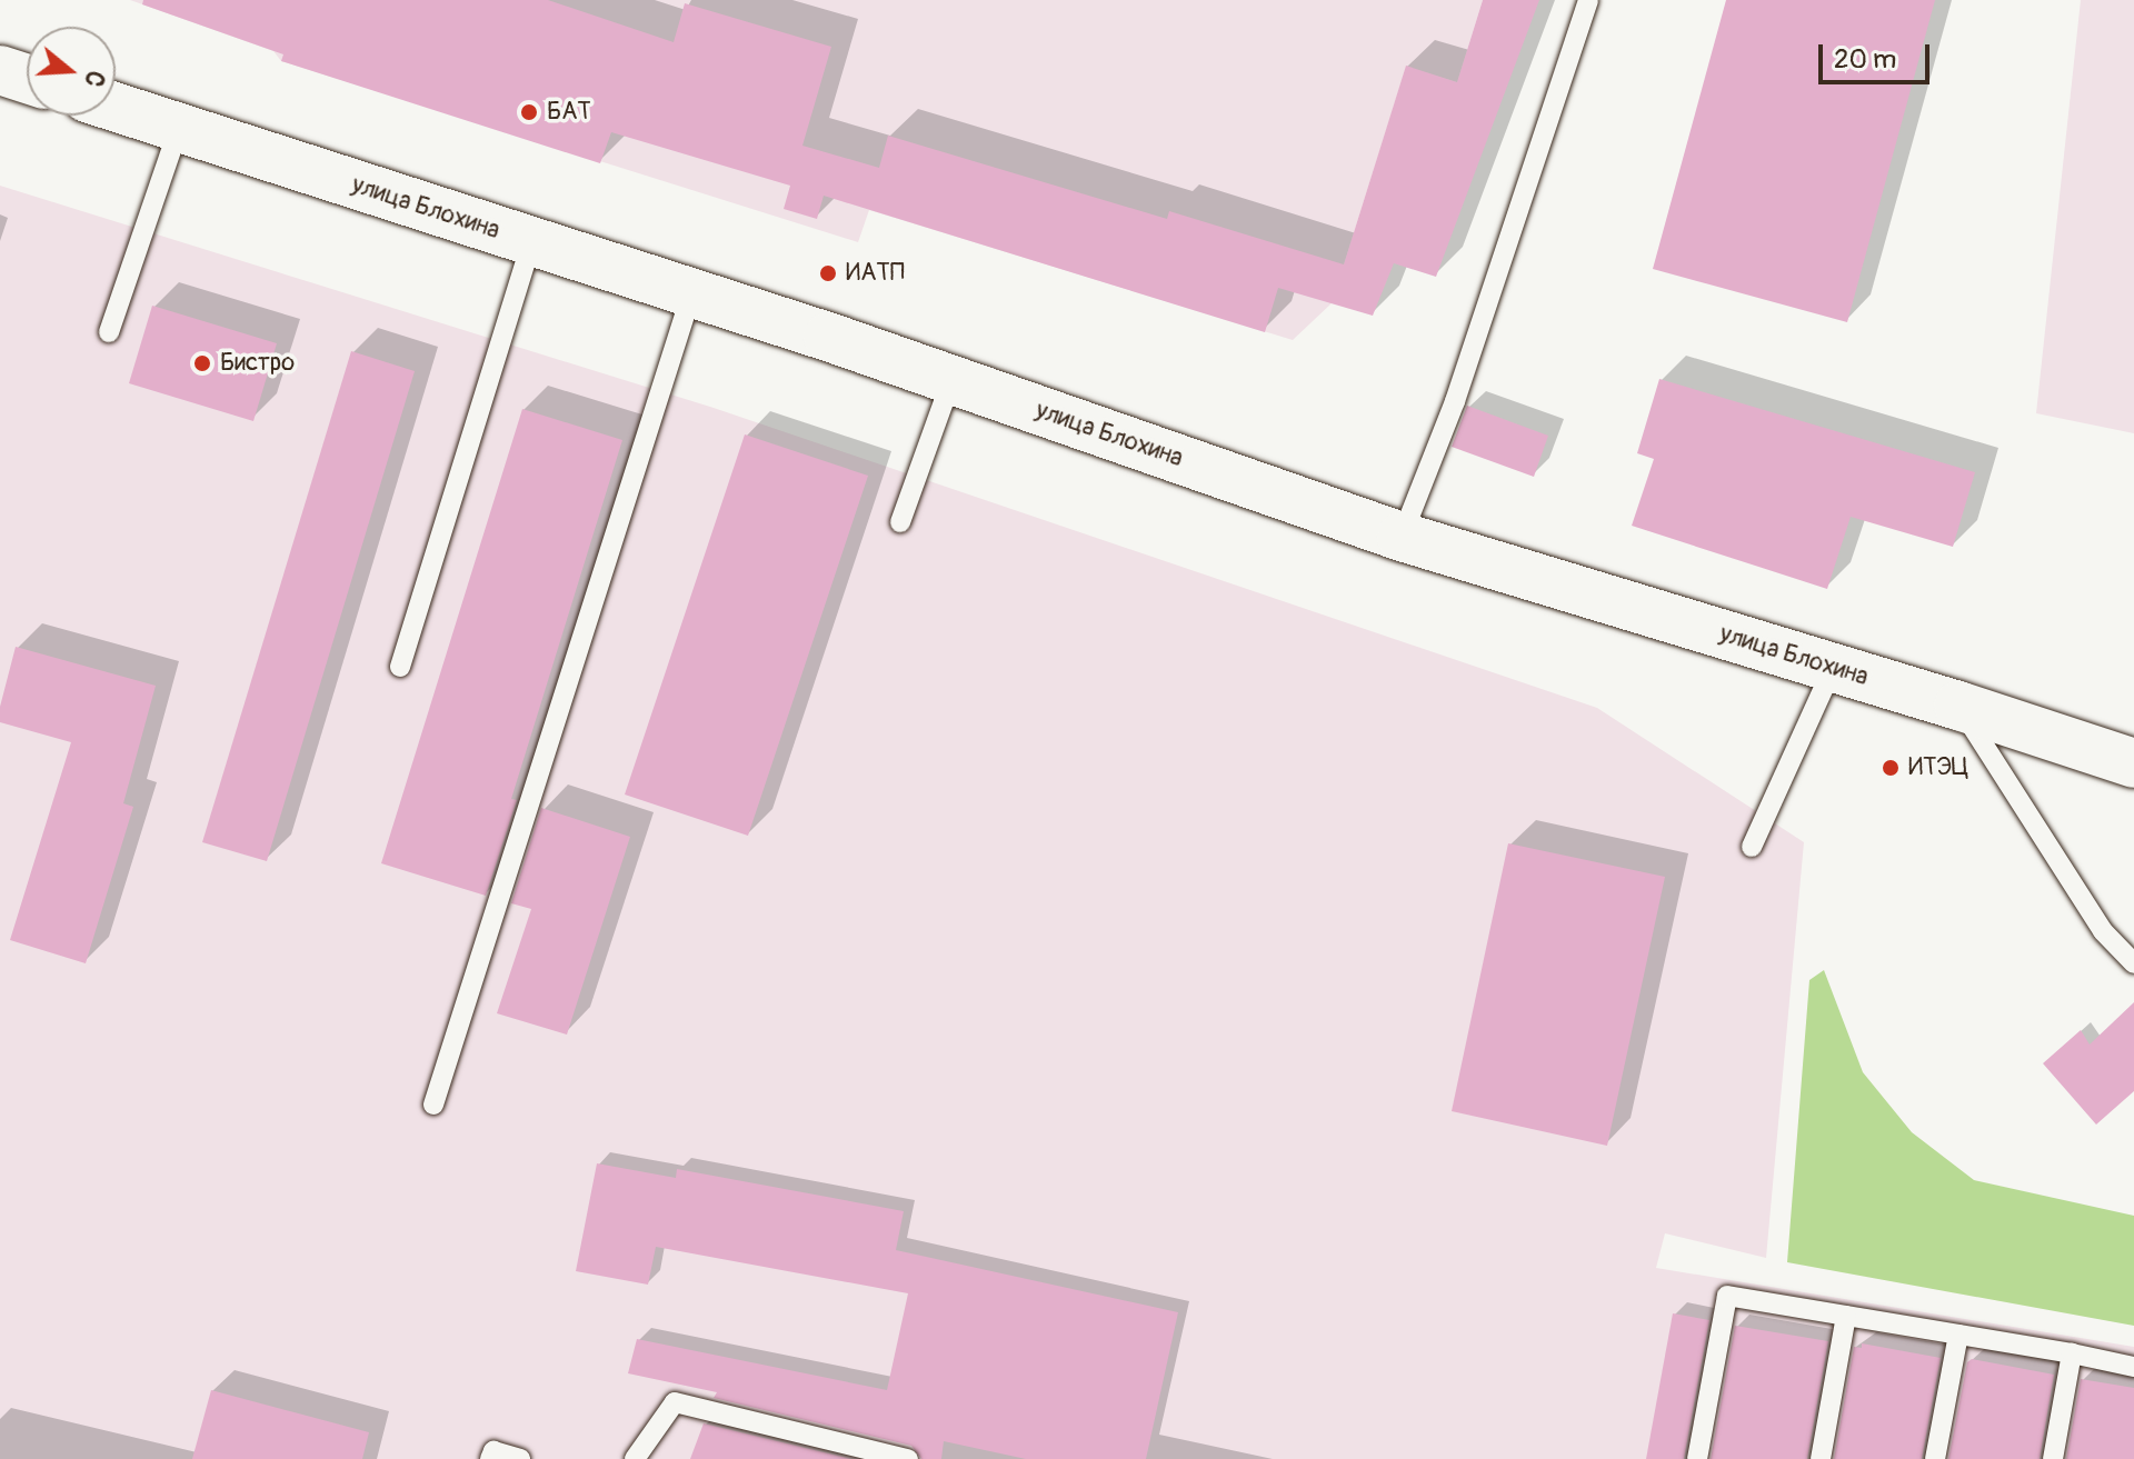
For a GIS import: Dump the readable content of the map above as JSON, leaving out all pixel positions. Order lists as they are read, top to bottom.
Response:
{
  "streets": {
    "street": ["улица Блохина"]
  },
  "places": [
    "БАТ",
    "ИАТП",
    "Бистро",
    "ИТЭЦ"
  ],
  "scale_bar": "20 m",
  "north": "right"
}
